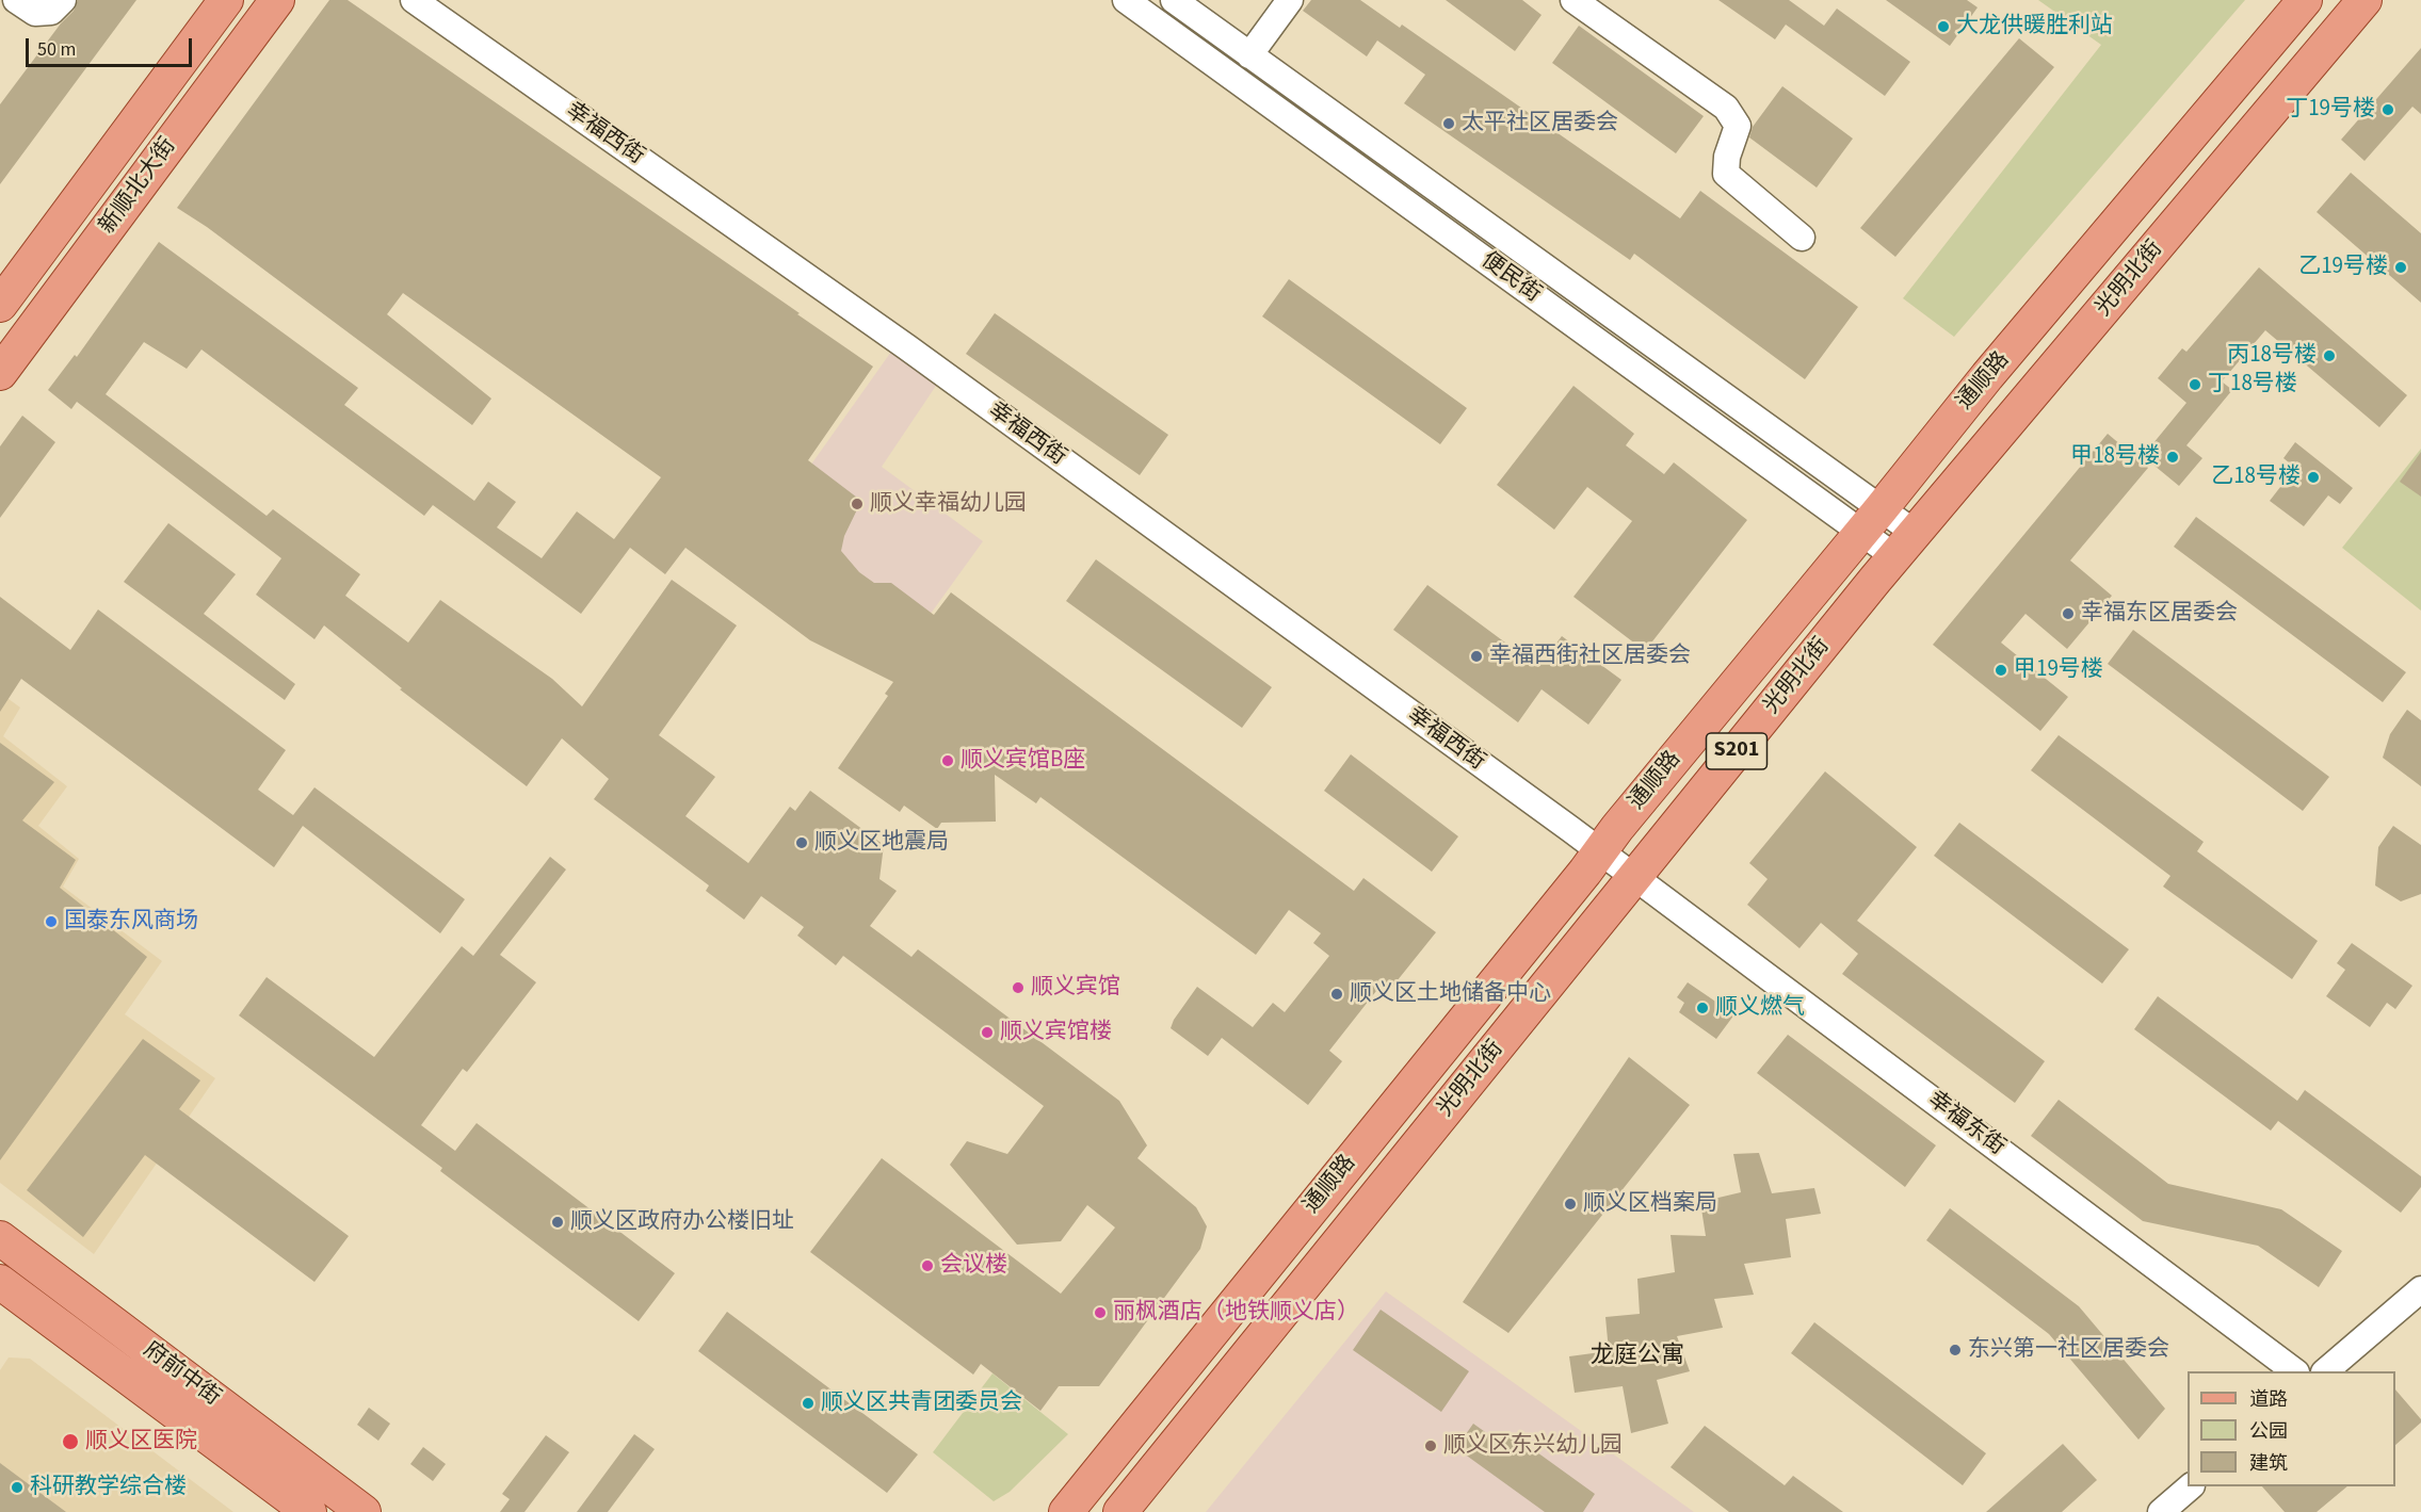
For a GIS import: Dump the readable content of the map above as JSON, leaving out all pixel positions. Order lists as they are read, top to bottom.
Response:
{
  "streets": {
    "main road": [
      "新顺北大街",
      "光明北街",
      "通顺路",
      "S201",
      "府前中街"
    ],
    "street": ["幸福西街", "便民街", "幸福东街"]
  },
  "crossings": [
    ["幸福西街", "光明北街"],
    ["幸福西街", "通顺路"],
    ["幸福西街", "幸福东街"],
    ["便民街", "光明北街"],
    ["便民街", "通顺路"],
    ["光明北街", "幸福东街"]
  ],
  "districts": ["龙庭公寓"],
  "places": [
    "大龙供暖胜利站",
    "丁19号楼",
    "太平社区居委会",
    "乙19号楼",
    "丙18号楼",
    "丁18号楼",
    "甲18号楼",
    "乙18号楼",
    "顺义幸福幼儿园",
    "幸福东区居委会",
    "幸福西街社区居委会",
    "甲19号楼",
    "顺义宾馆B座",
    "顺义区地震局",
    "国泰东风商场",
    "顺义宾馆",
    "顺义区土地储备中心",
    "顺义燃气",
    "顺义宾馆楼",
    "顺义区档案局",
    "顺义区政府办公楼旧址",
    "会议楼",
    "丽枫酒店（地铁顺义店）",
    "东兴第一社区居委会",
    "顺义区共青团委员会",
    "顺义区医院",
    "顺义区东兴幼儿园",
    "科研教学综合楼"
  ],
  "legend": ["道路", "公园", "建筑"],
  "scale_bar": "50 m"
}
